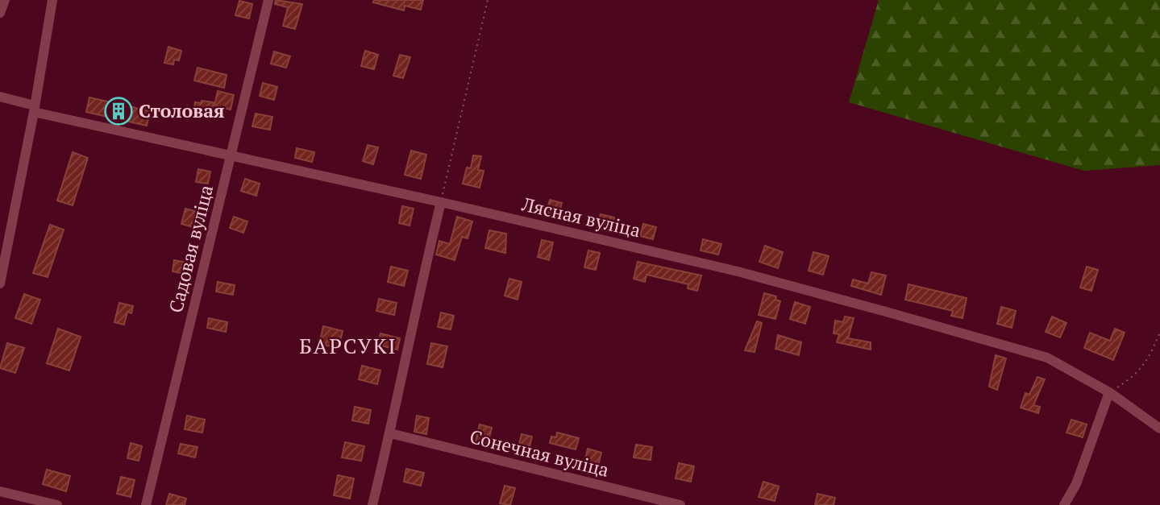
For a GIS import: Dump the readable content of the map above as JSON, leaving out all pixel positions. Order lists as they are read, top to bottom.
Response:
{
  "streets": {
    "street": ["Лясная вуліца", "Садовая вуліца", "Сонечная вуліца"]
  },
  "crossings": [
    ["Лясная вуліца", "Садовая вуліца"]
  ],
  "districts": ["БАРСУКІ"],
  "places": {
    "building": ["Столовая"]
  }
}
